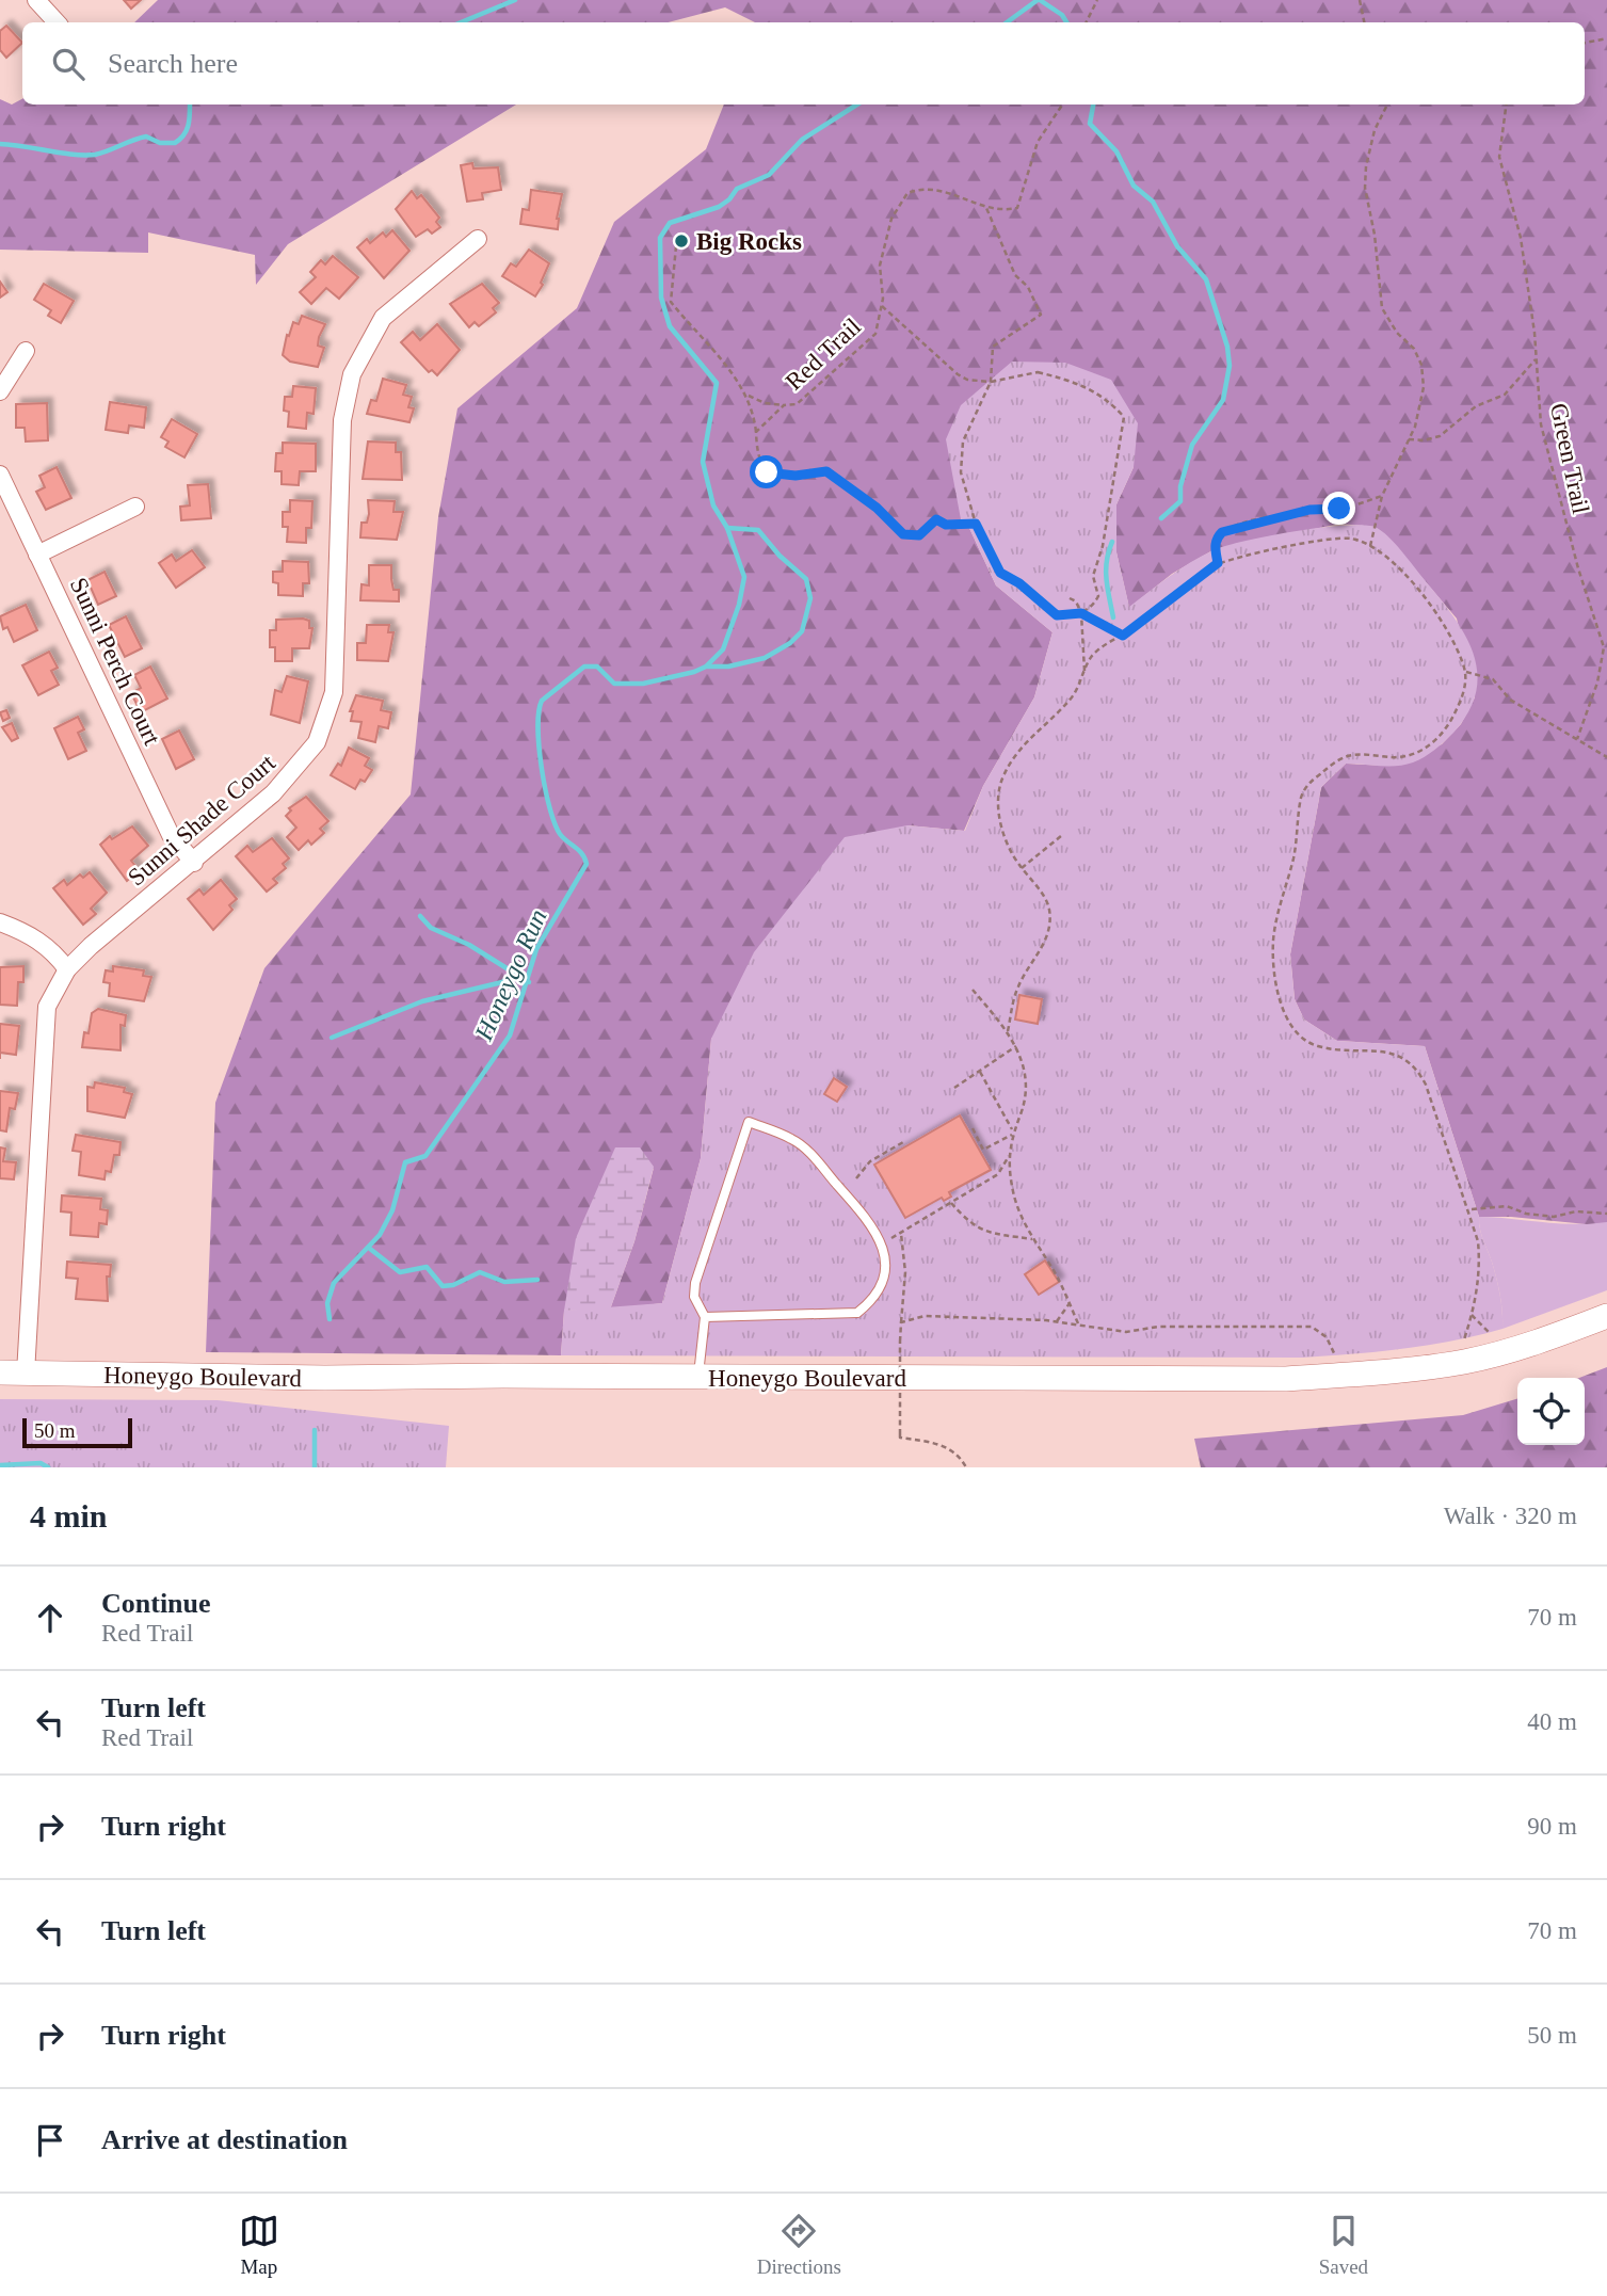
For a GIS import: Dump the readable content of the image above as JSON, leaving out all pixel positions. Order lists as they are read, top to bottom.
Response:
{
  "streets": {
    "main road": ["Honeygo Boulevard"],
    "street": ["Sunni Perch Court", "Sunni Shade Court"],
    "path": ["Red Trail", "Green Trail"]
  },
  "crossings": [
    ["Sunni Perch Court", "Sunni Shade Court"],
    ["Sunni Shade Court", "Honeygo Boulevard"]
  ],
  "water": ["Honeygo Run"],
  "places": ["Big Rocks"],
  "scale_bar": "50 m",
  "page": {
    "search": "Search here",
    "scale": "50 m",
    "heading": ["4 min", "Walk · 320 m"],
    "list": [
      ["Continue", "Red Trail", "70 m"],
      ["Turn left", "Red Trail", "40 m"],
      ["Turn right", "90 m"],
      ["Turn left", "70 m"],
      ["Turn right", "50 m"],
      "Arrive at destination"
    ],
    "nav": ["Map", "Directions", "Saved"]
  }
}
